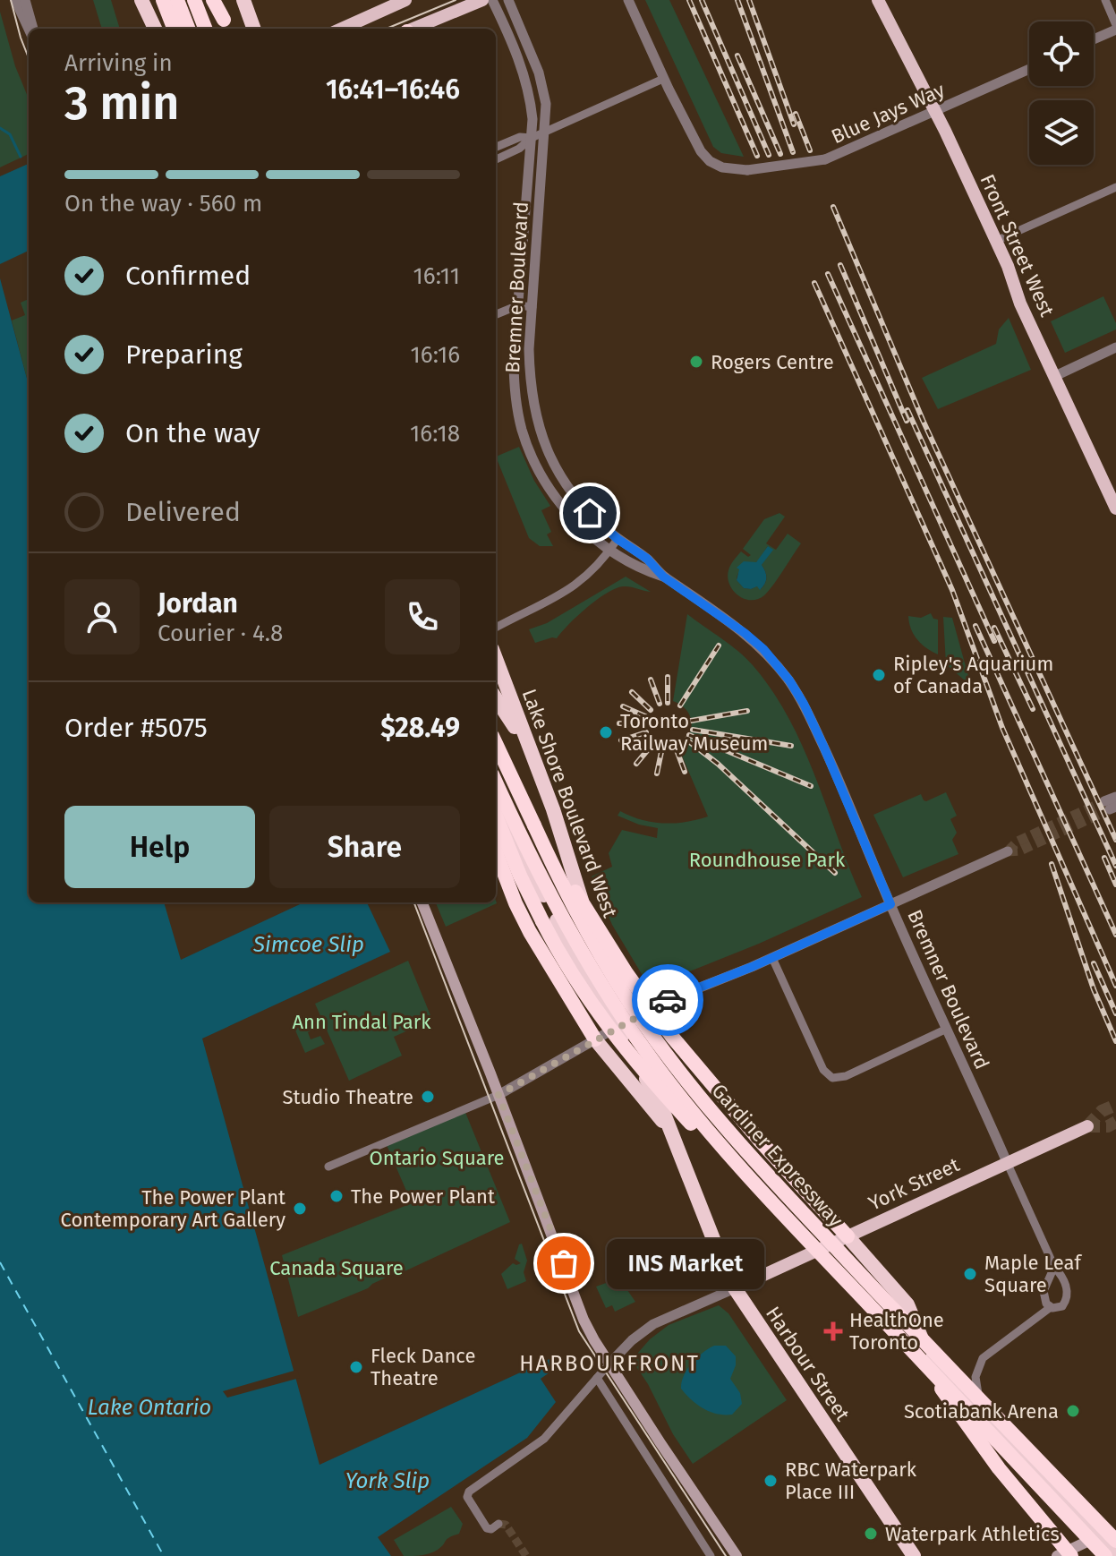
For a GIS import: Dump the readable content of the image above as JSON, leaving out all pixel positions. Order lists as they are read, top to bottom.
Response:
{
  "streets": {
    "highway": ["Lake Shore Boulevard West", "Gardiner Expressway", "Harbour Street"],
    "main road": ["Front Street West", "York Street"],
    "street": ["Blue Jays Way", "Bremner Boulevard"]
  },
  "crossings": [
    ["Blue Jays Way", "Front Street West"],
    ["Bremner Boulevard", "Lake Shore Boulevard West"],
    ["Bremner Boulevard", "York Street"],
    ["Lake Shore Boulevard West", "Gardiner Expressway"],
    ["Lake Shore Boulevard West", "York Street"],
    ["York Street", "Harbour Street"]
  ],
  "districts": ["HARBOURFRONT"],
  "water": ["Simcoe Slip", "Lake Ontario", "York Slip"],
  "parks": [
    "Roundhouse Park",
    "Ann Tindal Park",
    "Ontario Square",
    "Canada Square"
  ],
  "places": {
    "other": [
      "Rogers Centre",
      "Ripley's Aquarium of Canada",
      "Toronto Railway Museum",
      "Studio Theatre",
      "The Power Plant",
      "The Power Plant Contemporary Art Gallery",
      "INS Market",
      "Maple Leaf Square",
      "Fleck Dance Theatre",
      "Scotiabank Arena",
      "RBC Waterpark Place III",
      "Waterpark Athletics"
    ],
    "health": ["HealthOne Toronto"]
  },
  "page": {
    "heading": ["3 min", "Arriving in", "16:41–16:46"],
    "panel": [
      "Jordan",
      "Courier · 4.8",
      "Order #5075",
      "$28.49"
    ],
    "bar": "On the way · 560 m",
    "list": [
      ["Confirmed", "16:11"],
      ["Preparing", "16:16"],
      ["On the way", "16:18"],
      "Delivered"
    ],
    "buttons": ["Help", "Share"],
    "bubble": "INS Market"
  }
}
